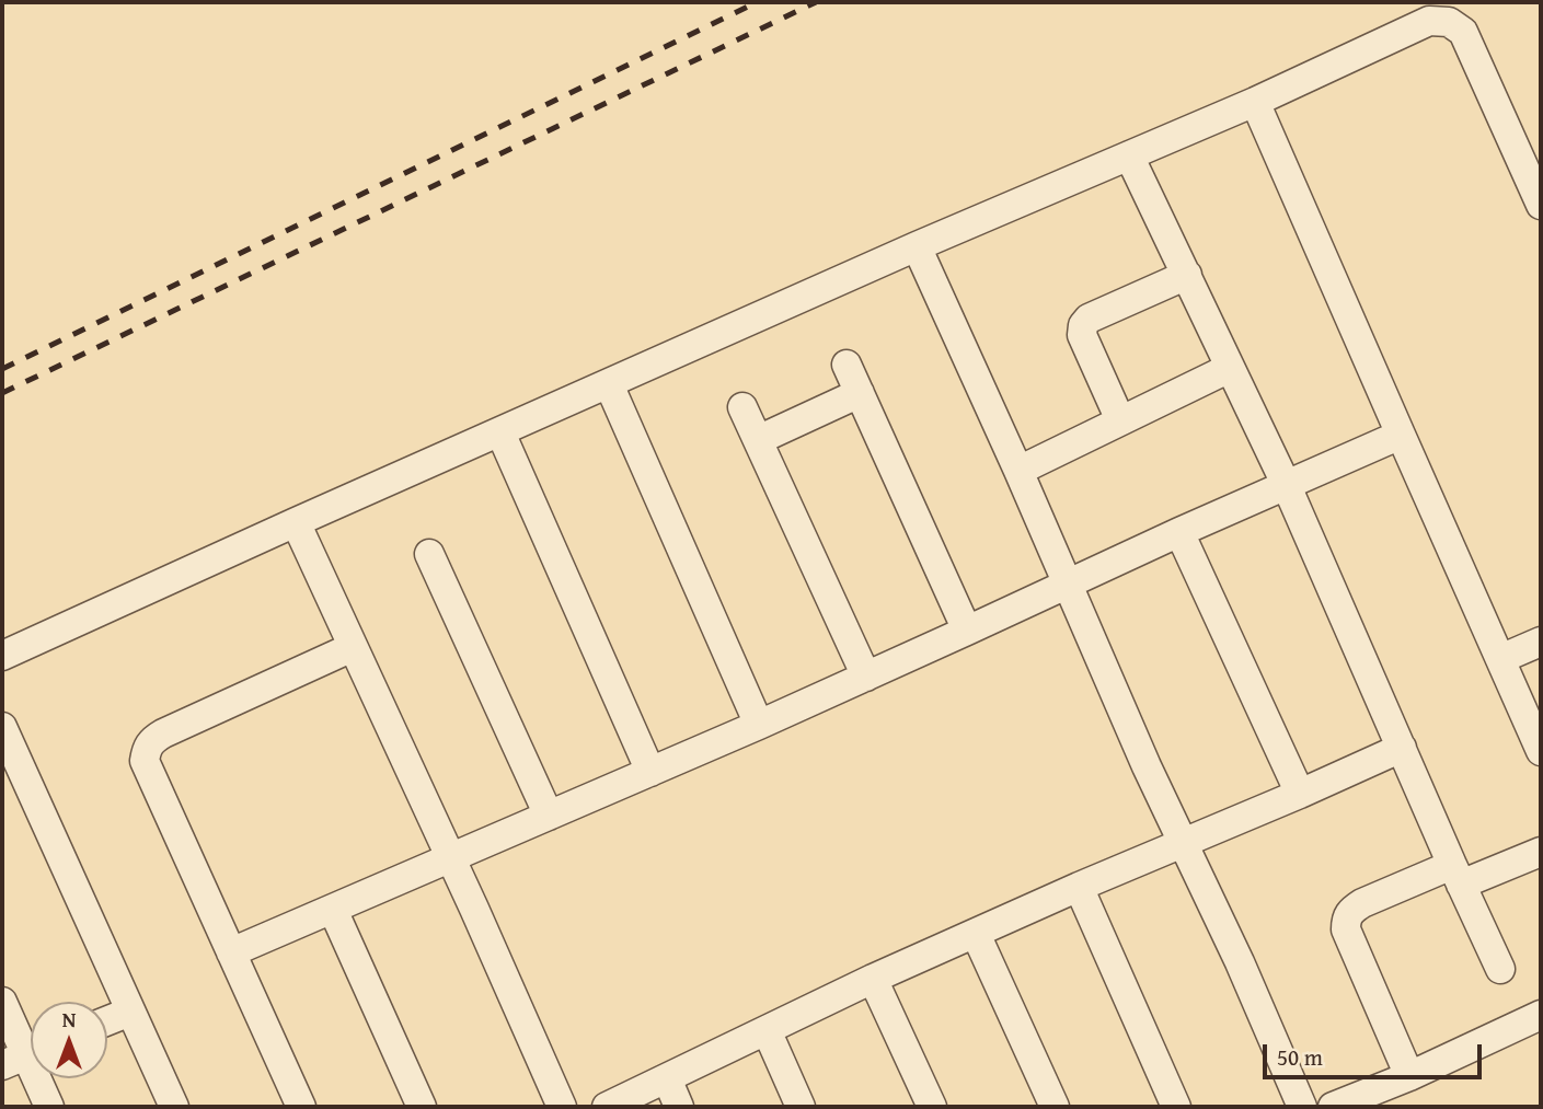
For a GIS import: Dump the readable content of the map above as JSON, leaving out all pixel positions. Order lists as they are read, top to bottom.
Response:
{
  "scale_bar": "50 m",
  "north": "top"
}
